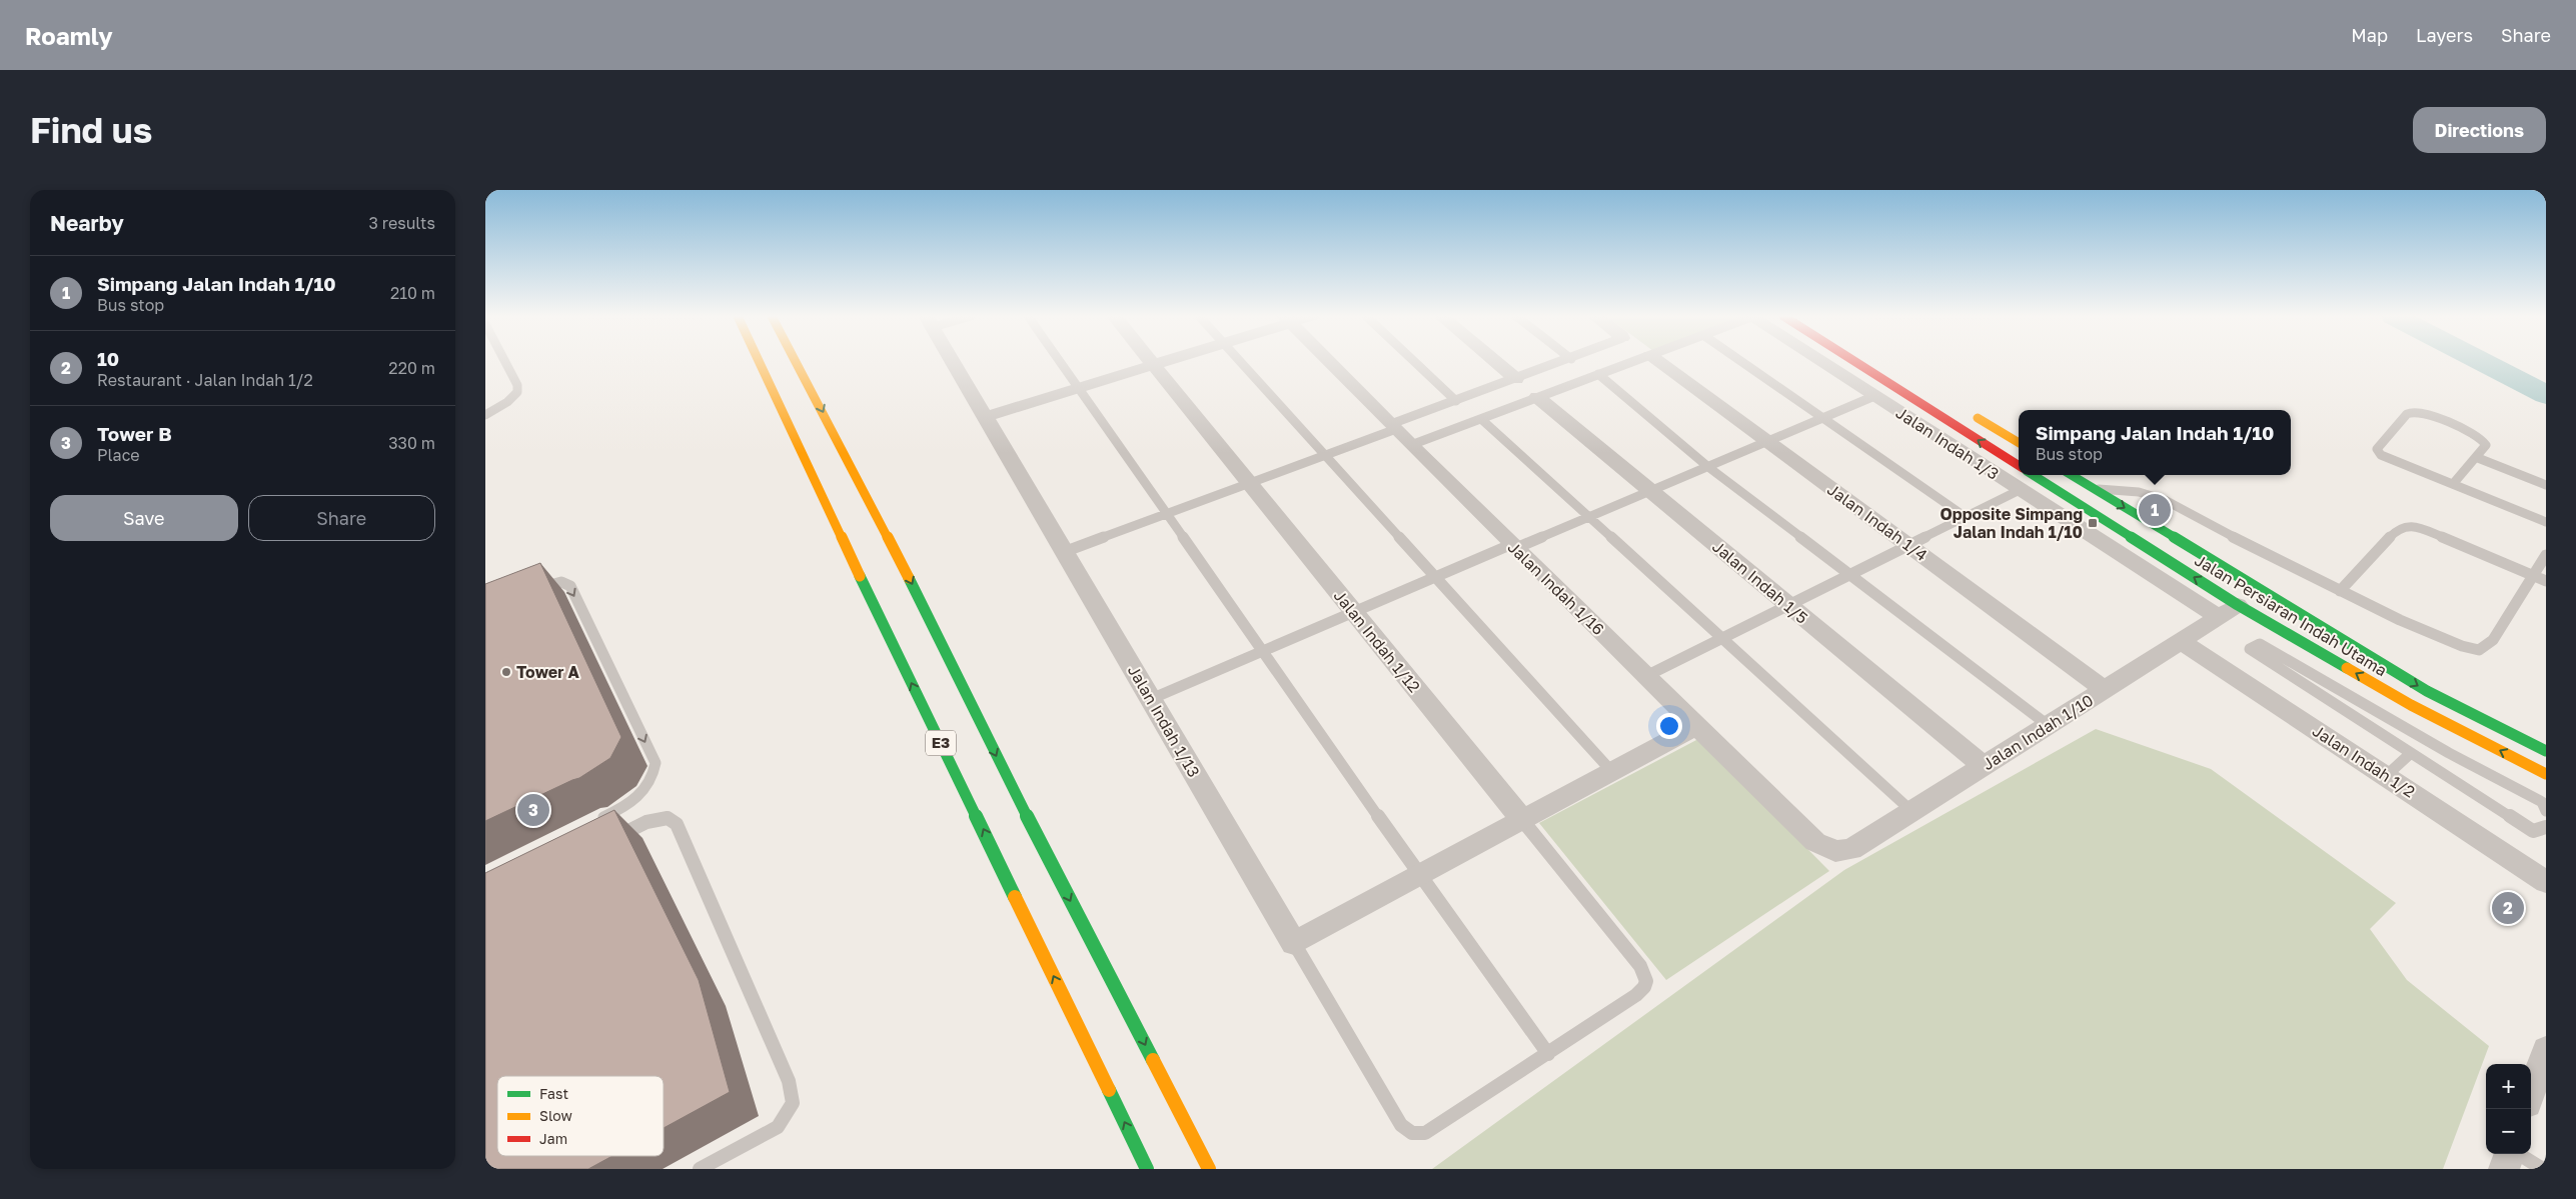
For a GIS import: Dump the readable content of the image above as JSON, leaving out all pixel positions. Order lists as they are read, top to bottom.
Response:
{
  "streets": {
    "main road": ["Jalan Persiaran Indah Utama", "E3"],
    "street": [
      "Jalan Indah 1/3",
      "Jalan Indah 1/4",
      "Jalan Indah 1/5",
      "Jalan Indah 1/16",
      "Jalan Indah 1/12",
      "Jalan Indah 1/13",
      "Jalan Indah 1/10",
      "Jalan Indah 1/2"
    ]
  },
  "crossings": [
    ["Jalan Indah 1/3", "Jalan Indah 1/10"],
    ["Jalan Indah 1/4", "Jalan Indah 1/10"],
    ["Jalan Indah 1/5", "Jalan Indah 1/10"],
    ["Jalan Indah 1/16", "Jalan Indah 1/10"],
    ["Jalan Persiaran Indah Utama", "Jalan Indah 1/10"],
    ["Jalan Indah 1/12", "Jalan Indah 1/13"],
    ["Jalan Indah 1/10", "Jalan Indah 1/2"]
  ],
  "places": {
    "transit": ["Opposite Simpang Jalan Indah 1/10"],
    "other": ["Tower A"]
  },
  "legend": ["Fast", "Slow", "Jam"],
  "page": {
    "header": "Roamly",
    "nav": ["Map", "Layers", "Share"],
    "buttons": [
      "Directions",
      ["Save", "Share"]
    ],
    "title": "Find us",
    "heading": ["Nearby", "3 results"],
    "list": [
      {
        "mark": "1",
        "name": "Simpang Jalan Indah 1/10",
        "note": "Bus stop",
        "value": "210 m"
      },
      {
        "mark": "2",
        "name": "10",
        "note": "Restaurant · Jalan Indah 1/2",
        "value": "220 m"
      },
      {
        "mark": "3",
        "name": "Tower B",
        "note": "Place",
        "value": "330 m"
      }
    ],
    "popup": ["Simpang Jalan Indah 1/10", "Bus stop"],
    "pins": ["1", "3", "2"],
    "map_buttons": ["+", "−"]
  }
}
